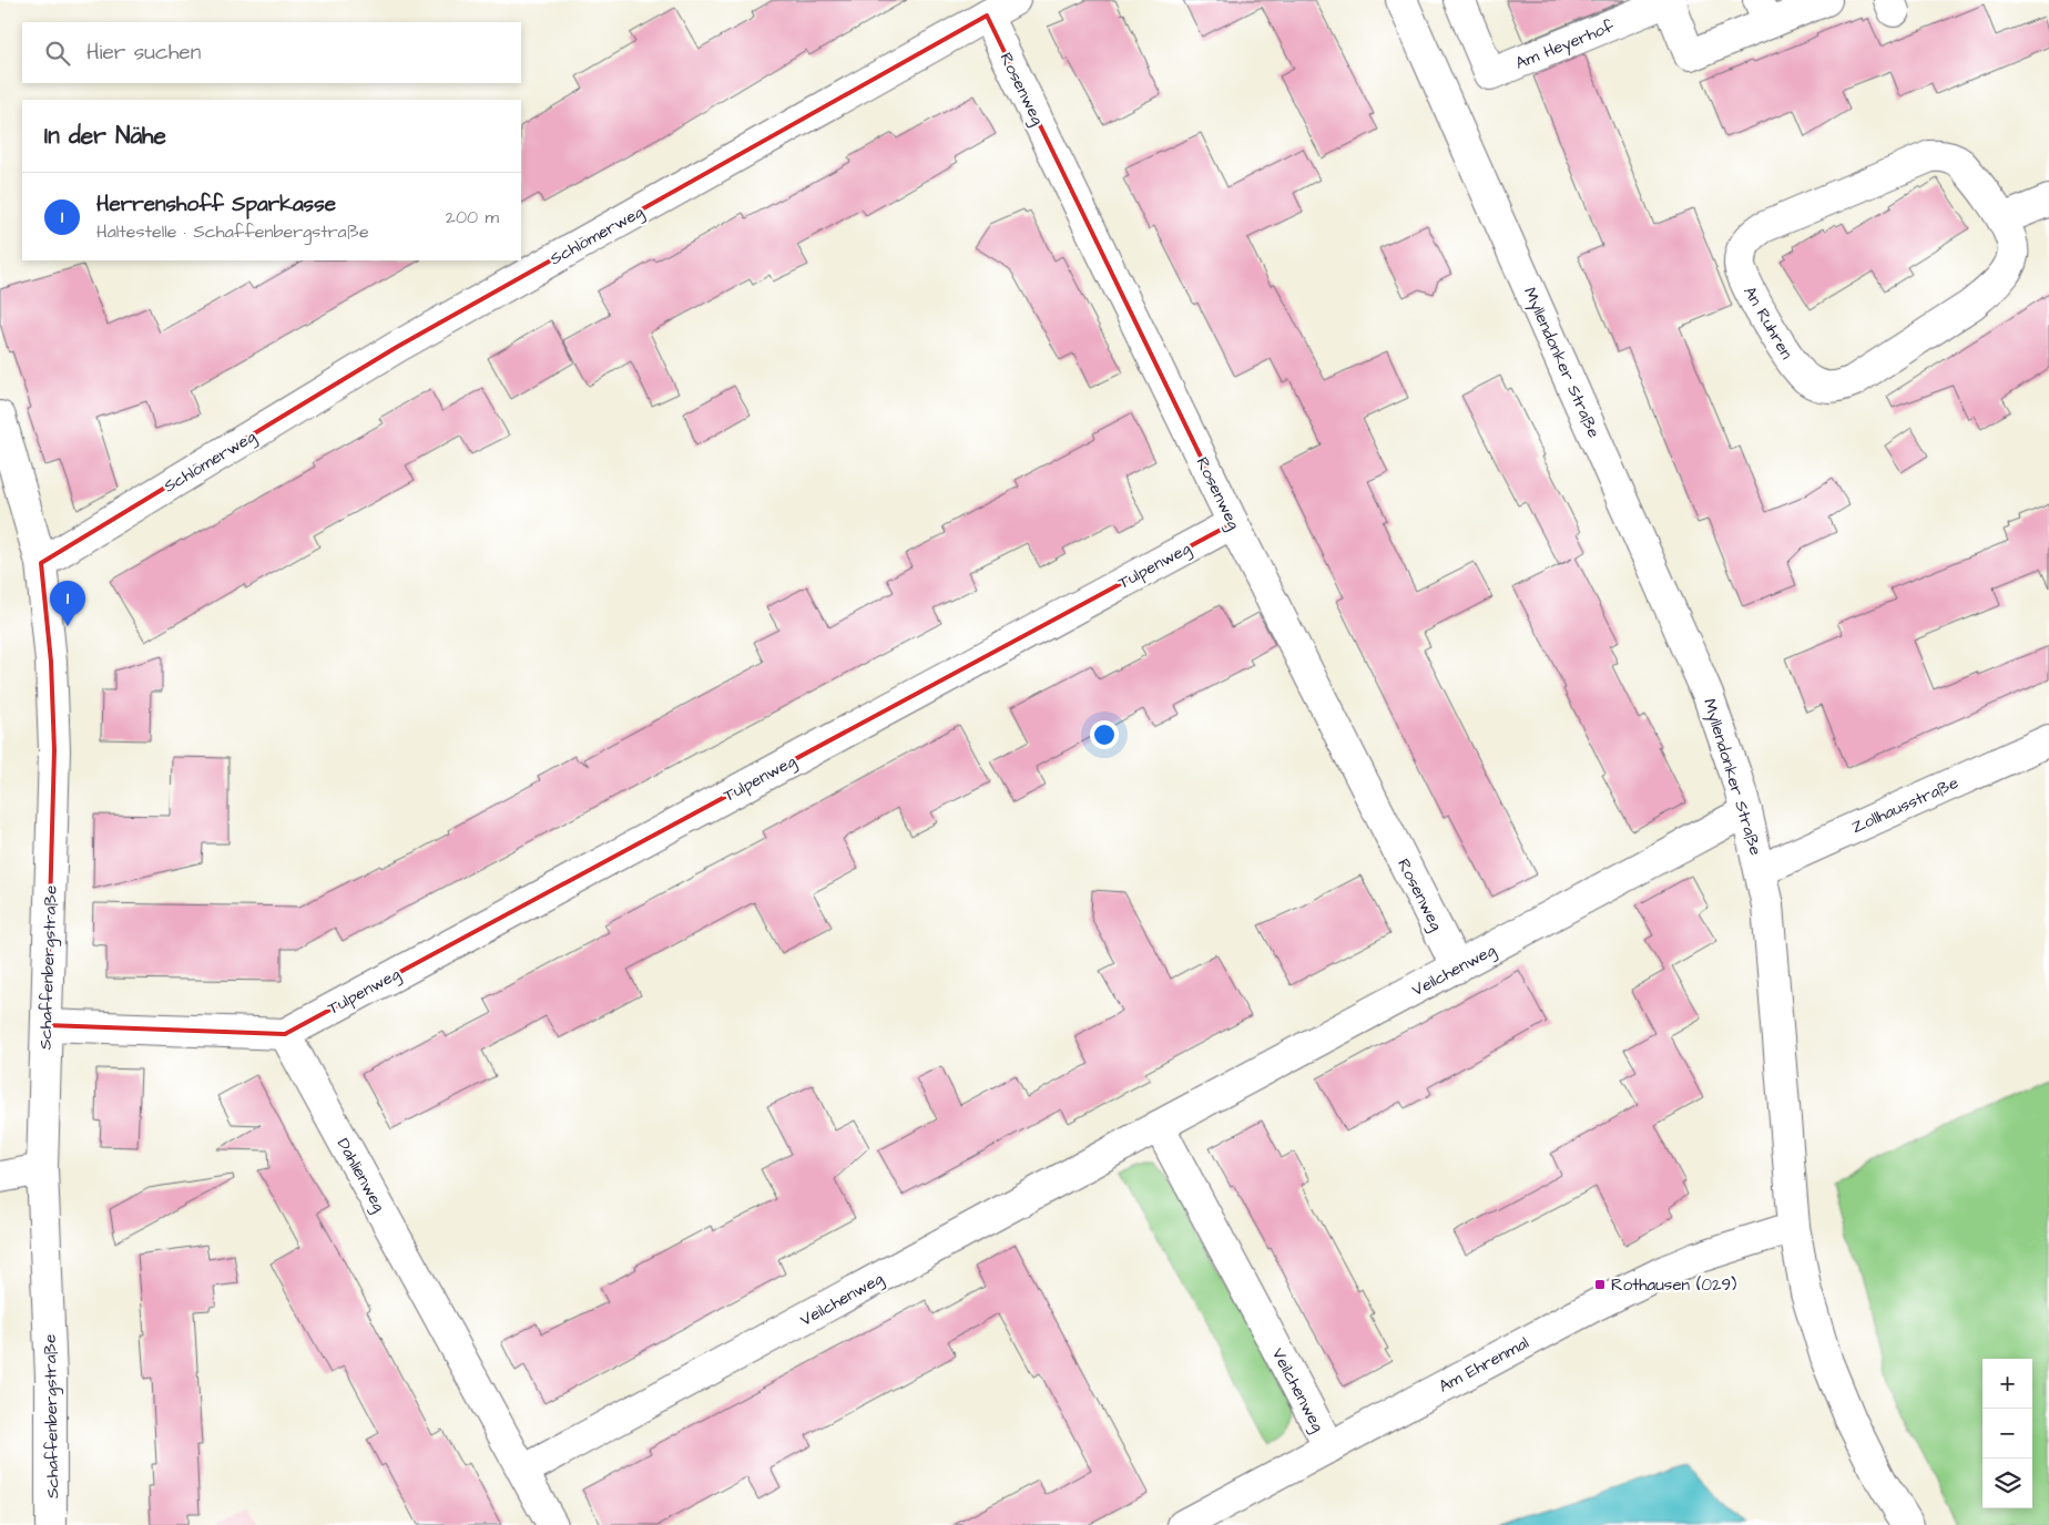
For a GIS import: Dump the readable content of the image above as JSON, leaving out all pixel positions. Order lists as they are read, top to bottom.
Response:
{
  "streets": {
    "street": [
      "Am Heyerhof",
      "Rosenweg",
      "Schlömerweg",
      "An Ruhren",
      "Myllendonker Straße",
      "Tulpenweg",
      "Zollhausstraße",
      "Schaffenbergstraße",
      "Veilchenweg",
      "Dahlienweg",
      "Am Ehrenmal"
    ]
  },
  "crossings": [
    ["Rosenweg", "Schlömerweg"],
    ["Rosenweg", "Tulpenweg"],
    ["Rosenweg", "Veilchenweg"],
    ["Schlömerweg", "Schaffenbergstraße"],
    ["Myllendonker Straße", "Zollhausstraße"],
    ["Myllendonker Straße", "Veilchenweg"],
    ["Myllendonker Straße", "Am Ehrenmal"],
    ["Tulpenweg", "Dahlienweg"],
    ["Veilchenweg", "Dahlienweg"],
    ["Veilchenweg", "Am Ehrenmal"]
  ],
  "places": {
    "transit": ["Rothausen (029)"]
  },
  "page": {
    "search": "Hier suchen",
    "heading": "In der Nähe",
    "list": [
      {
        "mark": "1",
        "name": "Herrenshoff Sparkasse",
        "note": "Haltestelle · Schaffenbergstraße",
        "value": "200 m"
      }
    ],
    "pins": "1",
    "map_buttons": ["+", "−"]
  }
}
